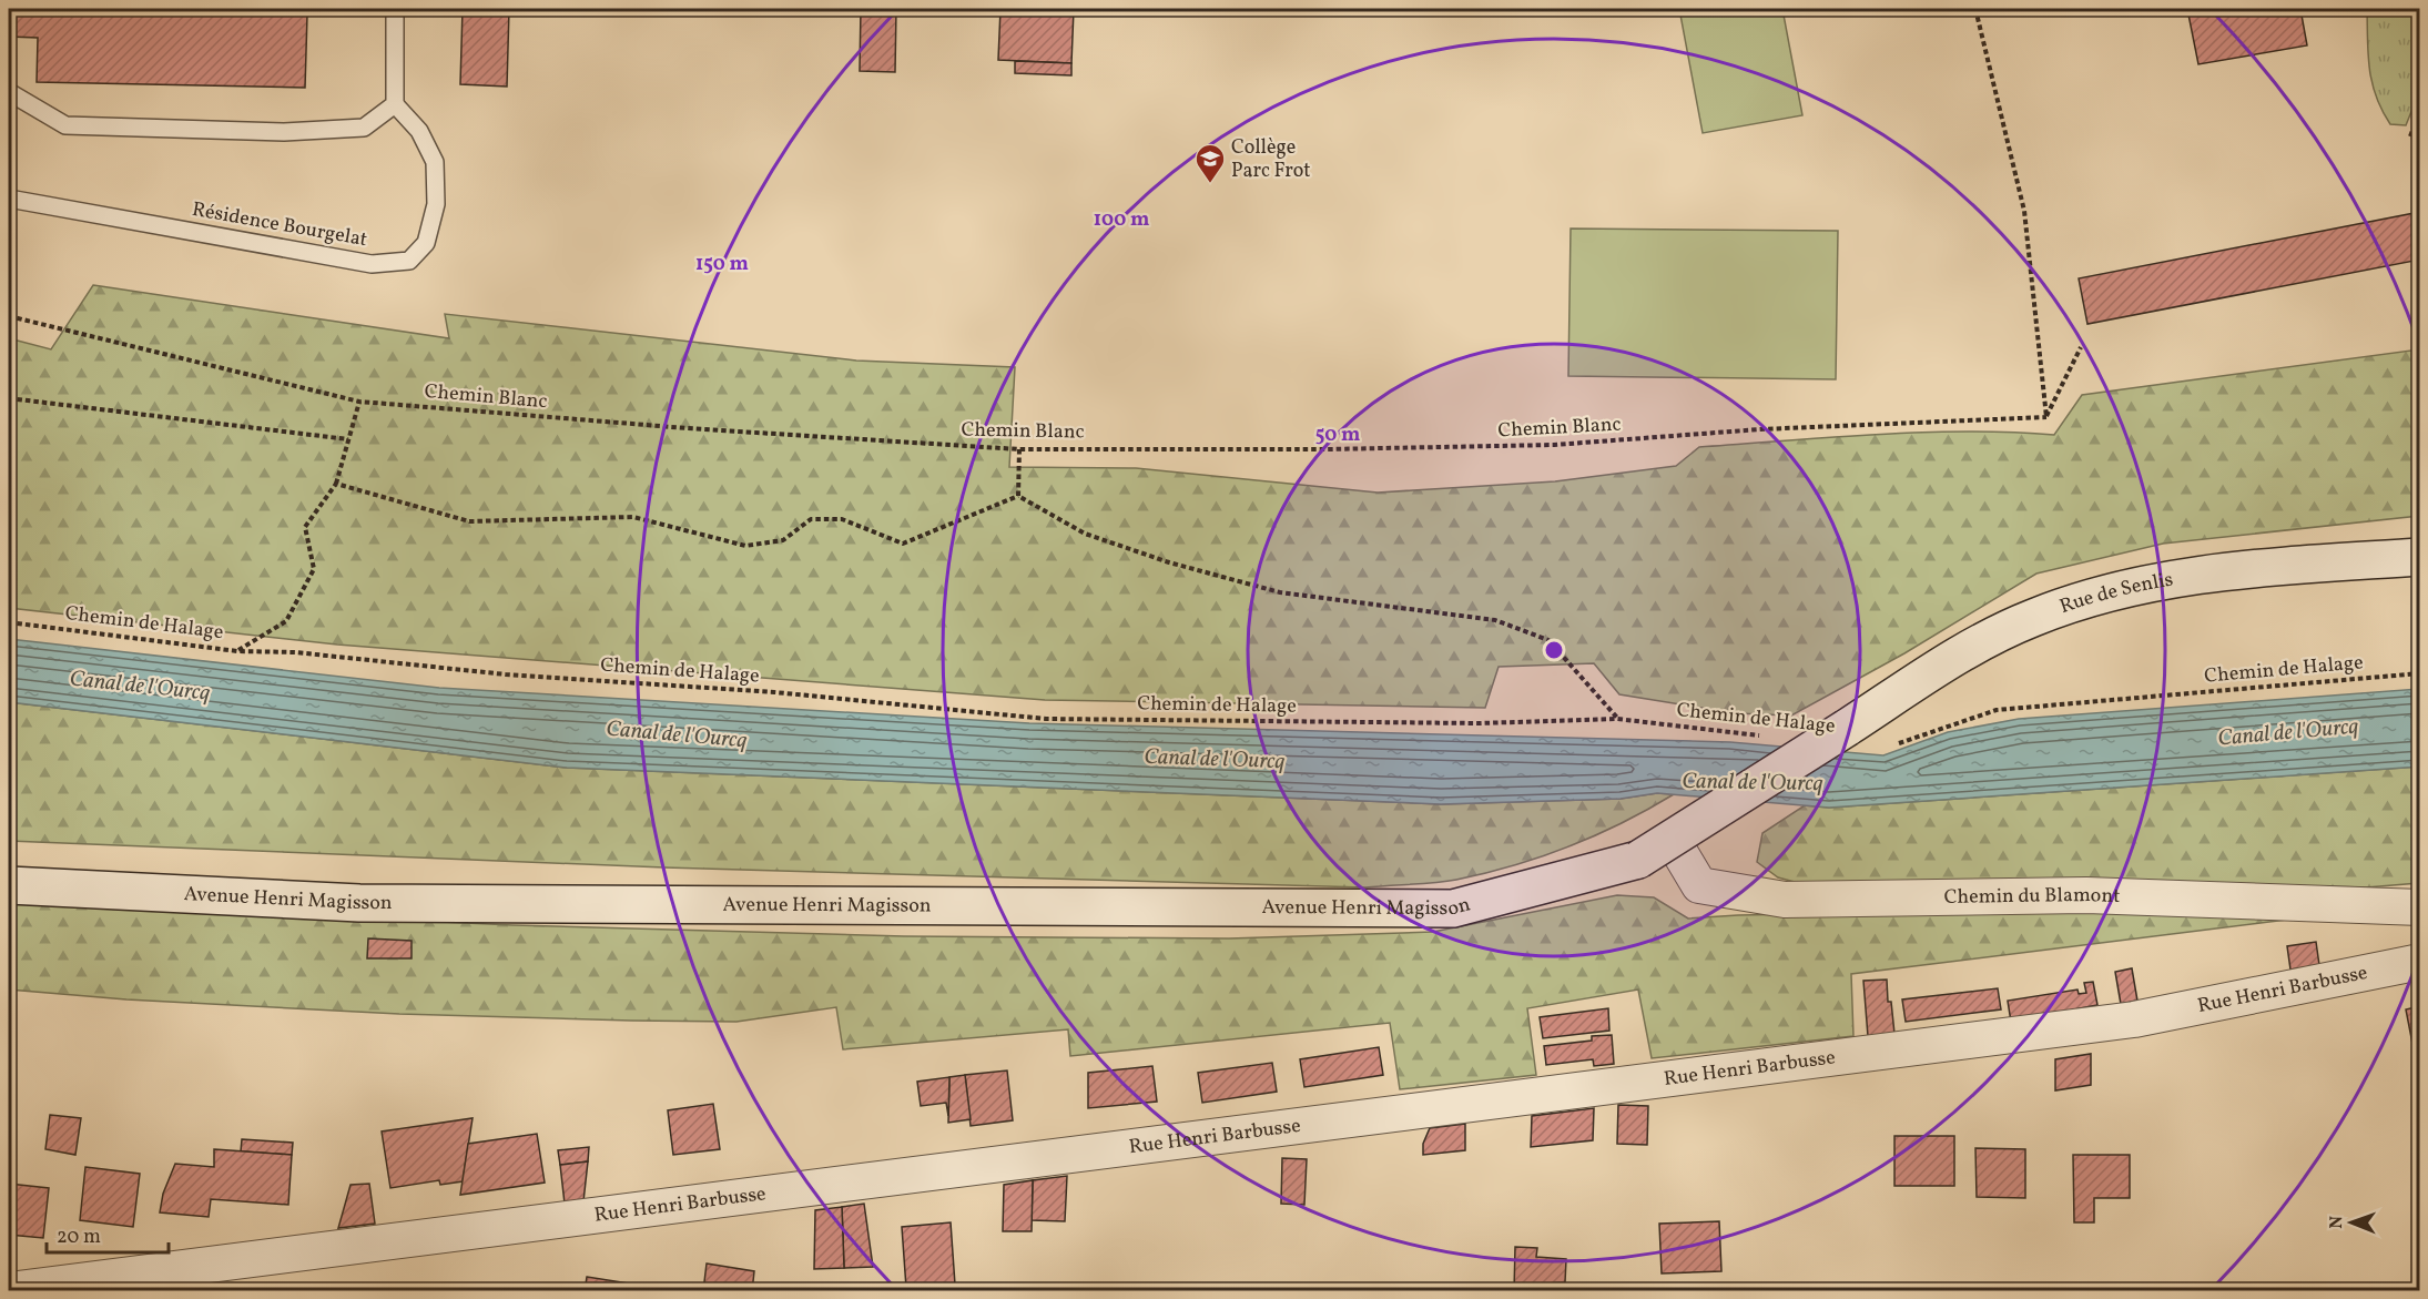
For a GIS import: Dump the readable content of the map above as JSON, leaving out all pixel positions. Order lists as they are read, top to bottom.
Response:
{
  "streets": {
    "main road": ["Rue de Senlis", "Avenue Henri Magisson"],
    "street": ["Chemin du Blamont", "Rue Henri Barbusse"],
    "lane": ["Résidence Bourgelat"],
    "path": ["Chemin Blanc", "Chemin de Halage"]
  },
  "crossings": [
    ["Rue de Senlis", "Chemin du Blamont"],
    ["Rue de Senlis", "Avenue Henri Magisson"],
    ["Chemin du Blamont", "Avenue Henri Magisson"]
  ],
  "water": ["Canal de l'Ourcq"],
  "places": {
    "school or university": ["Collège Parc Frot"]
  },
  "scale_bar": "20 m",
  "north": "left",
  "rings": ["100 m", "150 m", "50 m"]
}
